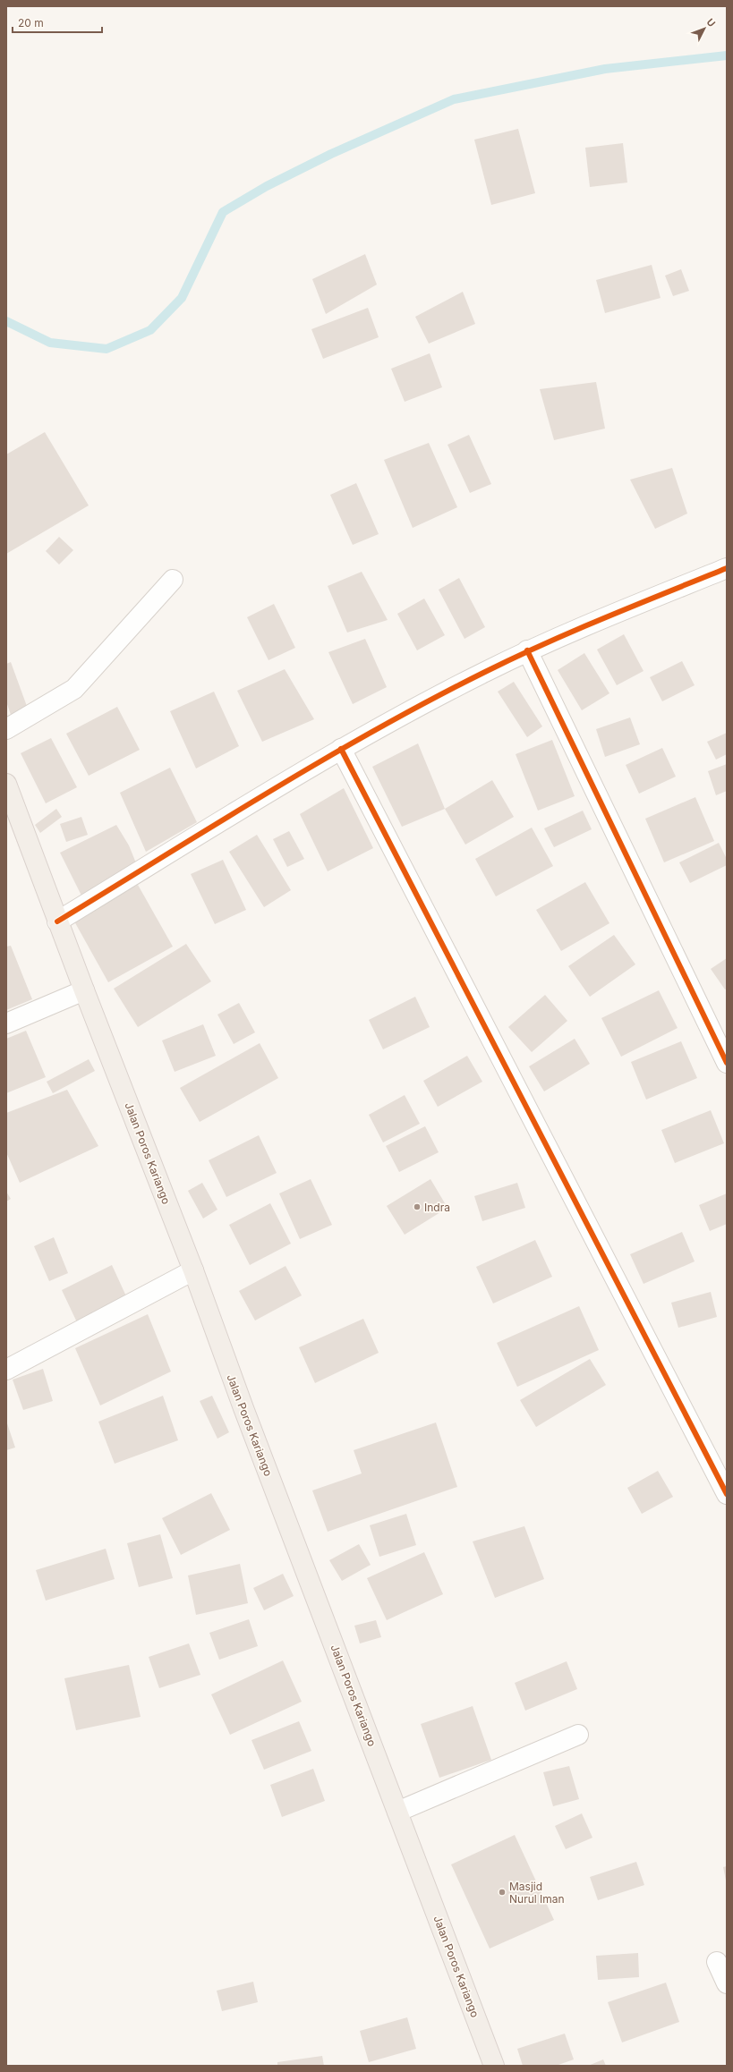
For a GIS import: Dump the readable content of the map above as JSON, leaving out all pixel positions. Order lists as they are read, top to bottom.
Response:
{
  "streets": {
    "main road": ["Jalan Poros Kariango"]
  },
  "places": ["Indra", "Masjid Nurul Iman"],
  "scale_bar": "20 m",
  "north": "top right"
}
